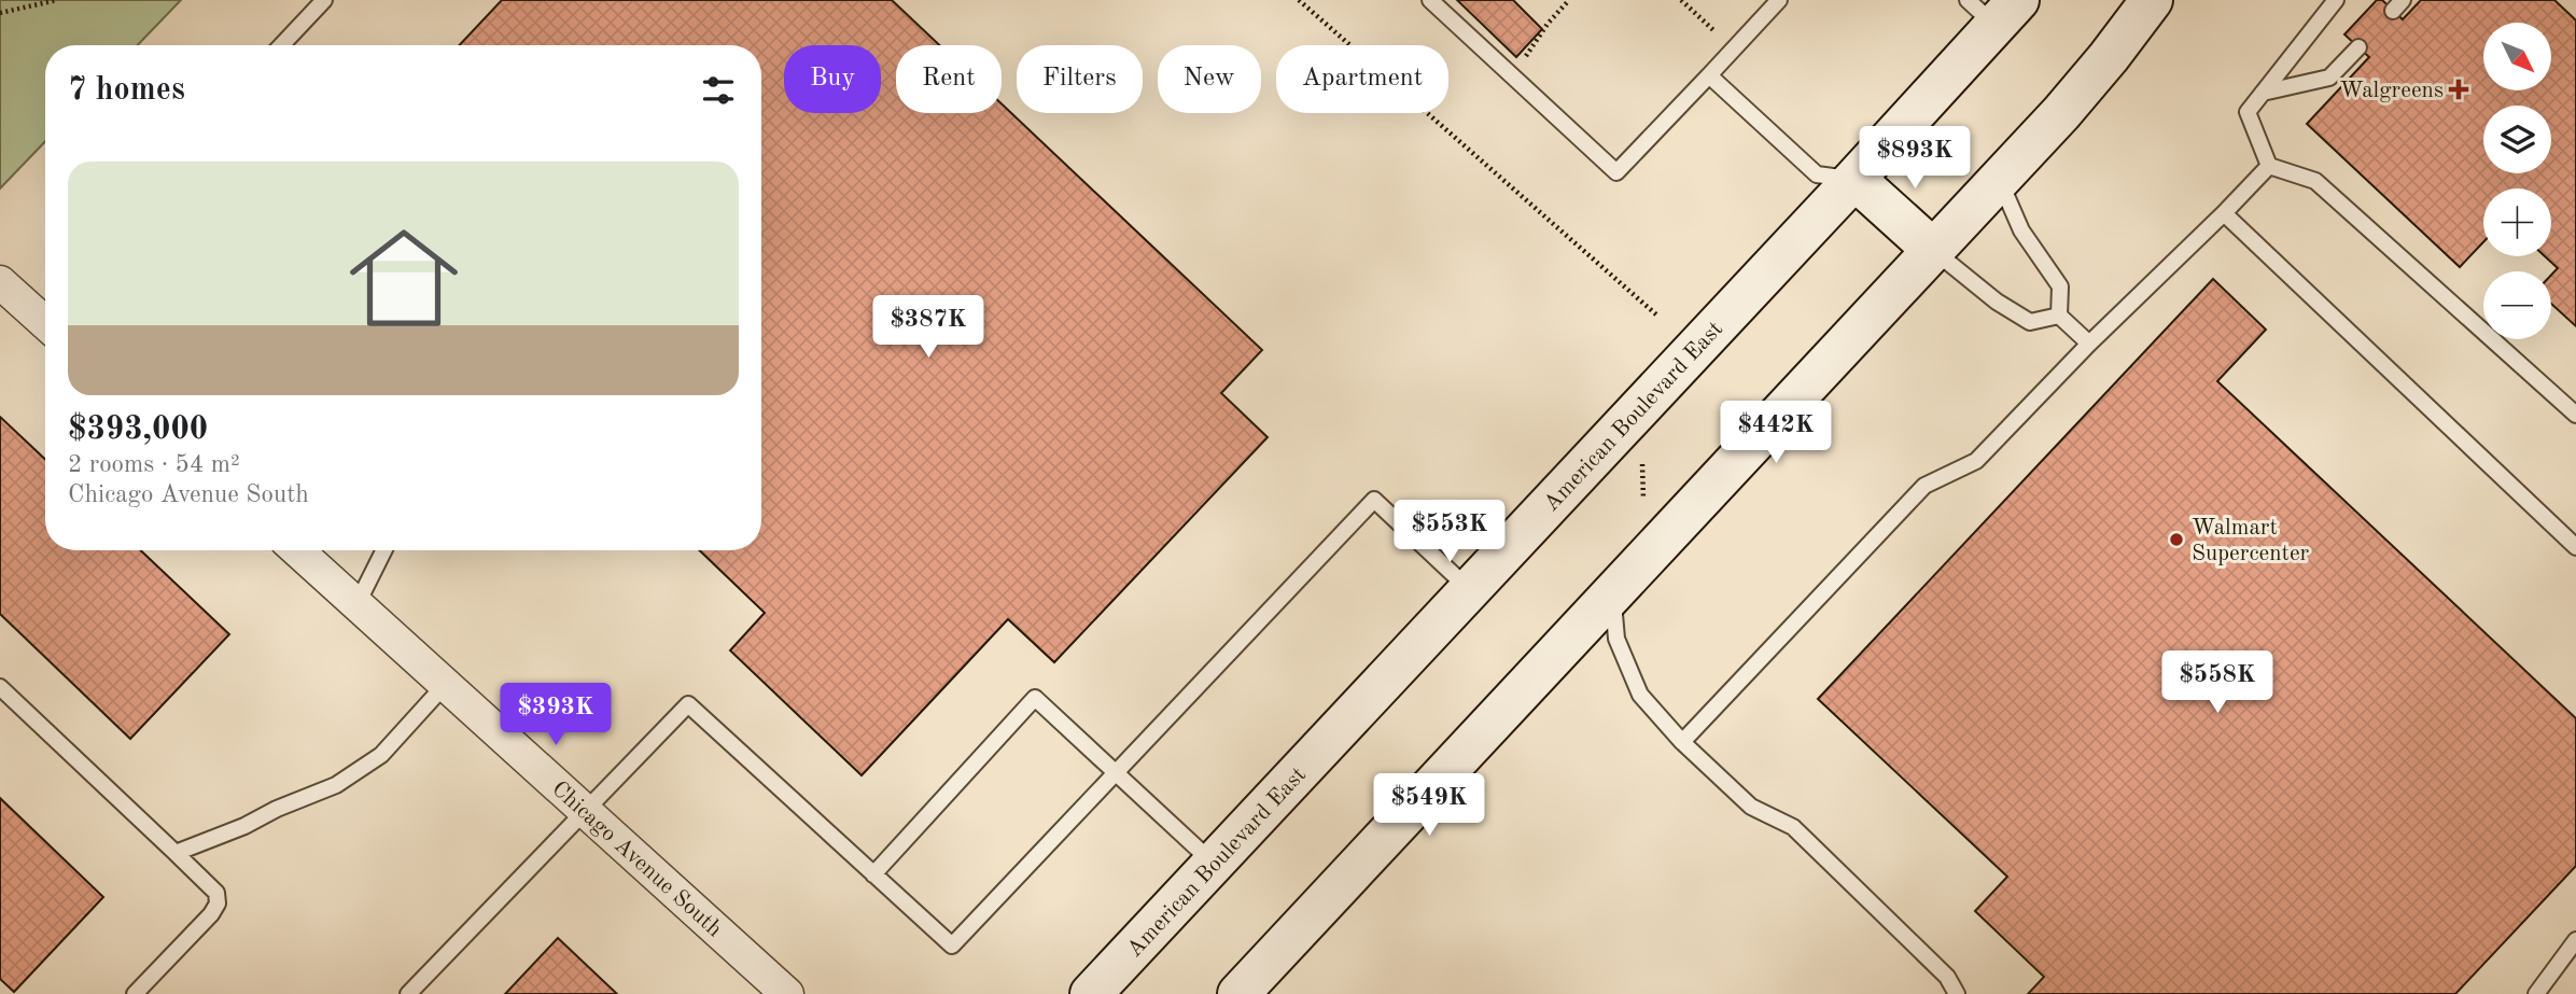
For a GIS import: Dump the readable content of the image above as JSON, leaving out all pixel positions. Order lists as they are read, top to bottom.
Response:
{
  "streets": {
    "main road": ["American Boulevard East"],
    "street": ["Chicago Avenue South"]
  },
  "places": {
    "health": ["Walgreens"],
    "other": ["Walmart Supercenter"]
  },
  "north": "bottom right",
  "page": {
    "map_buttons": ["+", "−"],
    "chip": [
      "Buy",
      "Rent",
      "Filters",
      "New",
      "Apartment"
    ],
    "heading": "7 homes",
    "price": [
      "$893K",
      "$387K",
      "$442K",
      "$553K",
      "$558K",
      "$393K",
      "$549K"
    ],
    "list": [
      {
        "name": "$393,000",
        "note": "2 rooms · 54 m² · Chicago Avenue South"
      }
    ]
  }
}
